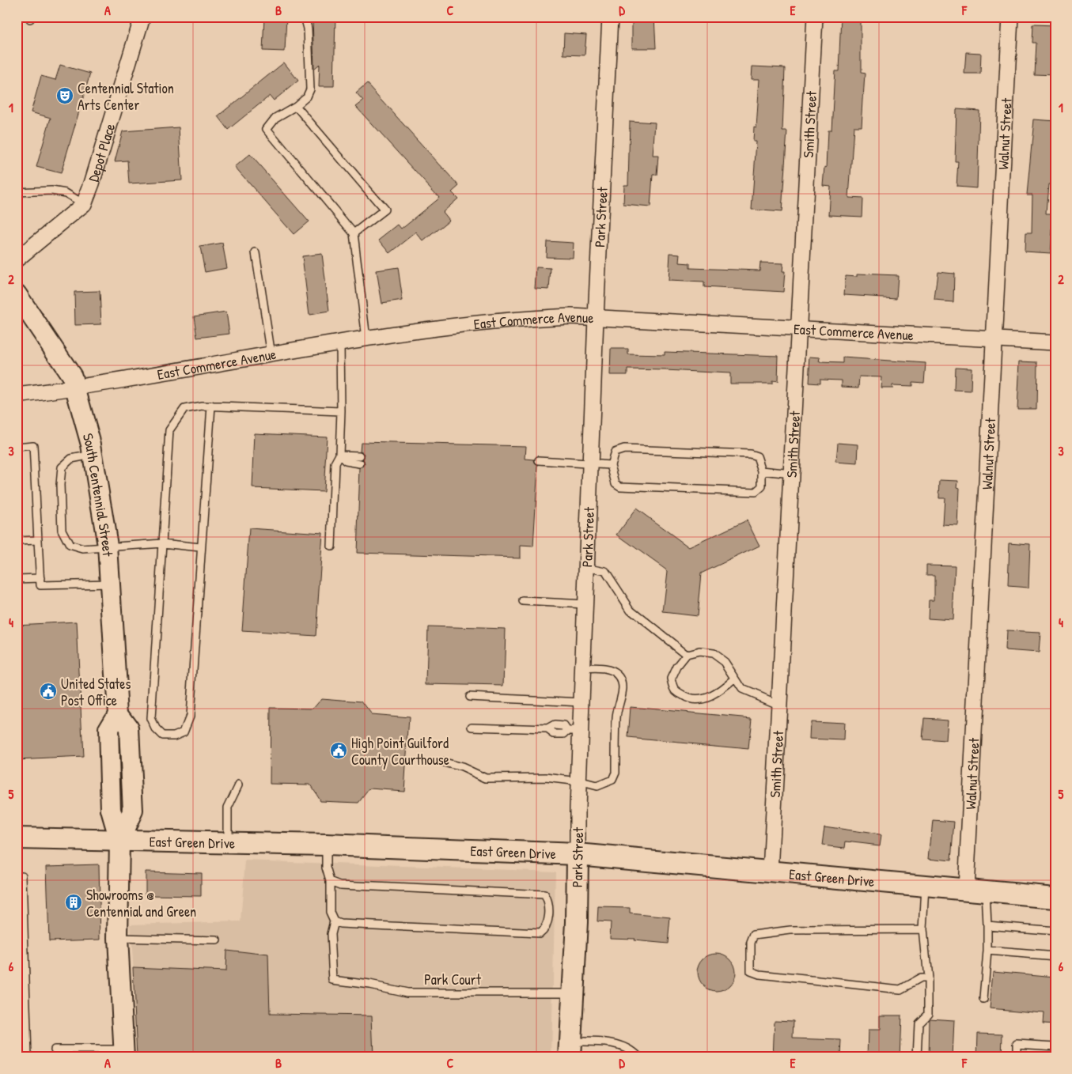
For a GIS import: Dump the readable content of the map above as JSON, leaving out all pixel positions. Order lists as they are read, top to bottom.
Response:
{
  "streets": {
    "main road": ["Park Street", "East Green Drive"],
    "street": [
      "Smith Street",
      "Walnut Street",
      "Depot Place",
      "East Commerce Avenue",
      "South Centennial Street"
    ],
    "lane": ["Park Court"]
  },
  "crossings": [
    ["Smith Street", "East Commerce Avenue"],
    ["Smith Street", "East Green Drive"],
    ["Walnut Street", "East Commerce Avenue"],
    ["Walnut Street", "East Green Drive"],
    ["Park Street", "East Commerce Avenue"],
    ["Park Street", "East Green Drive"],
    ["Park Street", "Park Court"],
    ["East Commerce Avenue", "South Centennial Street"],
    ["South Centennial Street", "East Green Drive"]
  ],
  "places": {
    "theatre": ["Centennial Station Arts Center"],
    "public building": ["United States Post Office", "High Point Guilford County Courthouse"],
    "building": ["Showrooms @ Centennial and Green"]
  },
  "grid": {
    "columns": [
      "A",
      "B",
      "C",
      "D",
      "E",
      "F"
    ],
    "rows": [
      "1",
      "2",
      "3",
      "4",
      "5",
      "6"
    ]
  }
}
